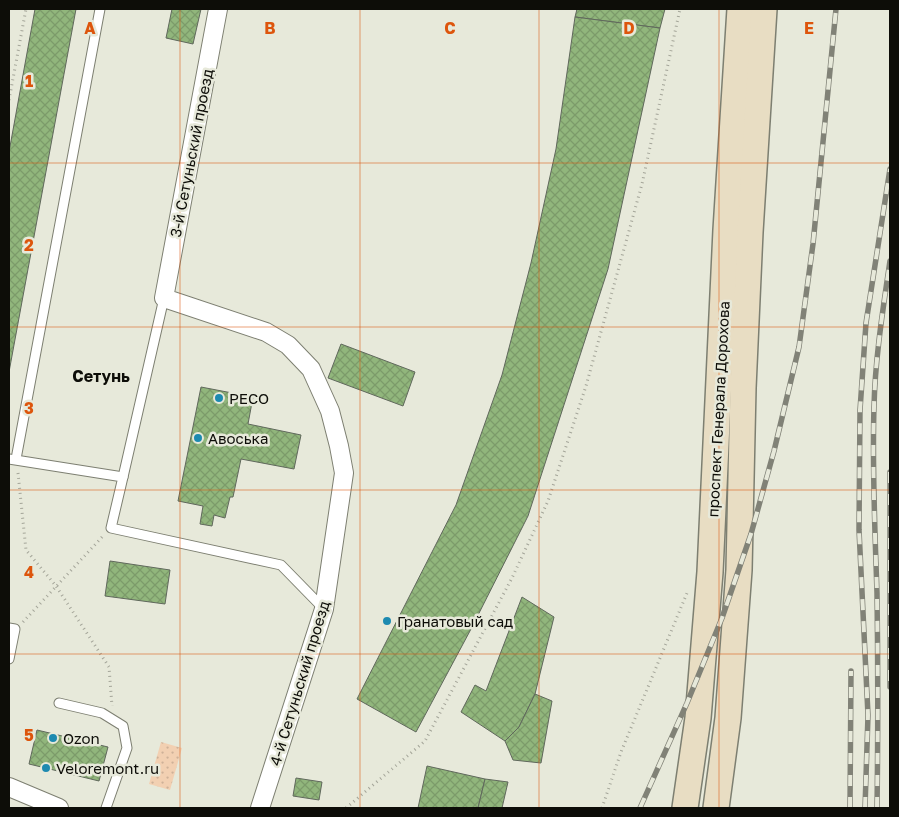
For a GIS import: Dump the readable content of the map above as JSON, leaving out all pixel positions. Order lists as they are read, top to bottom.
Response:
{
  "streets": {
    "main road": ["проспект Генерала Дорохова"],
    "street": ["3-й Сетуньский проезд", "4-й Сетуньский проезд"]
  },
  "crossings": [
    ["3-й Сетуньский проезд", "4-й Сетуньский проезд"]
  ],
  "districts": ["Сетунь"],
  "places": [
    "РЕСО",
    "Авоська",
    "Гранатовый сад",
    "Ozon",
    "Veloremont.ru"
  ],
  "grid": {
    "columns": [
      "A",
      "B",
      "C",
      "D",
      "E"
    ],
    "rows": [
      "1",
      "2",
      "3",
      "4",
      "5"
    ]
  }
}
